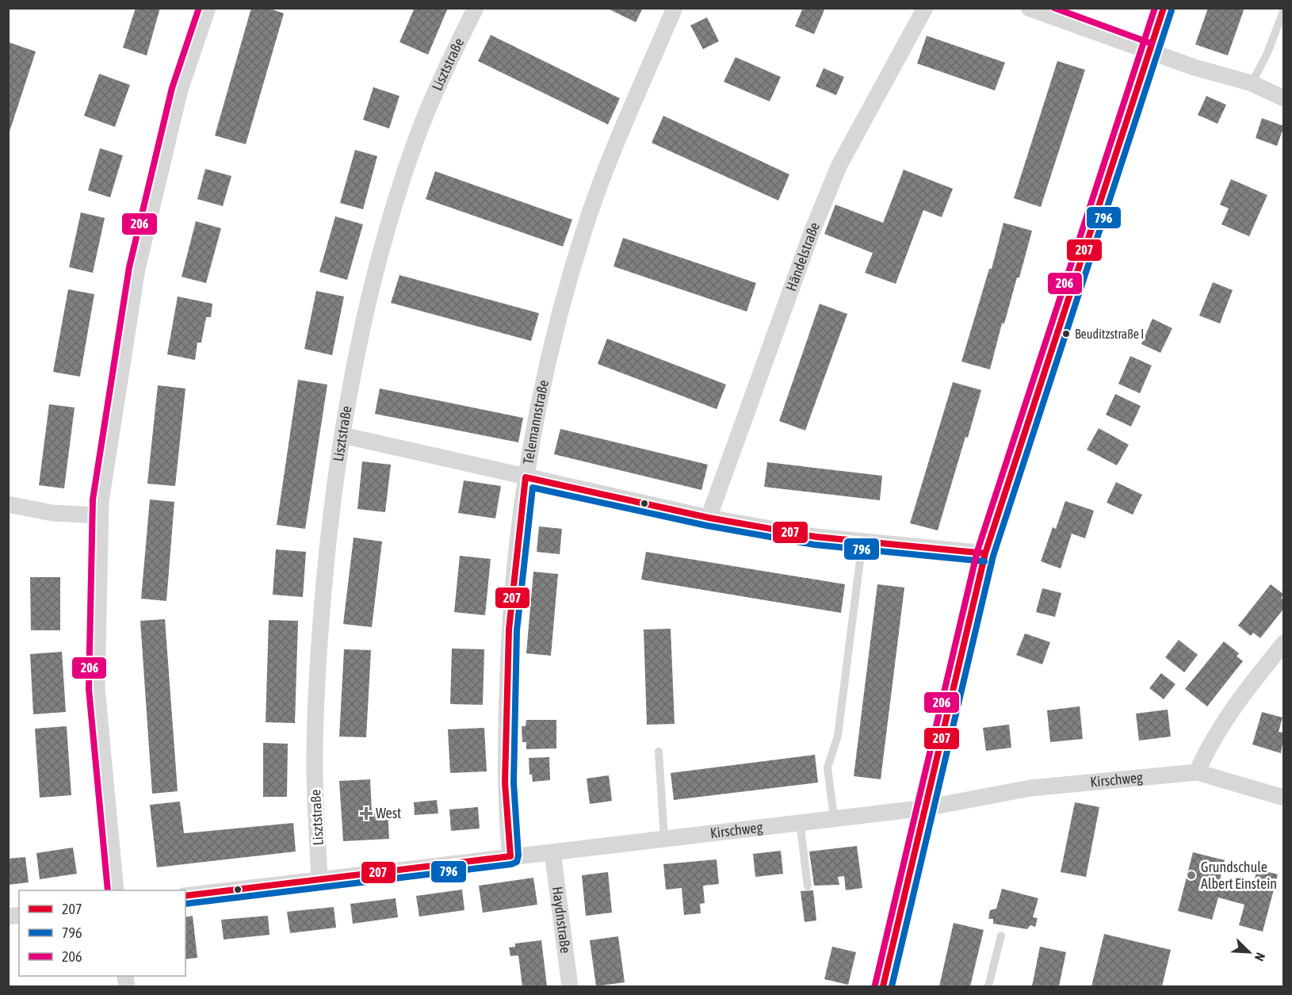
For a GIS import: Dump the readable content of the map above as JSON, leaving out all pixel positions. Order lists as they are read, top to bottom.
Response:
{
  "streets": {
    "street": [
      "Lisztstraße",
      "Händelstraße",
      "Telemannstraße",
      "Kirschweg",
      "Haydnstraße"
    ]
  },
  "crossings": [
    ["Lisztstraße", "Kirschweg"],
    ["Telemannstraße", "Kirschweg"],
    ["Kirschweg", "Haydnstraße"]
  ],
  "places": {
    "other": ["Beuditzstraße I", "Grundschule Albert Einstein"],
    "health": ["West"]
  },
  "lines": ["transit line 207", "transit line 206", "transit line 796"],
  "legend": ["207", "796", "206"],
  "north": "bottom right"
}
